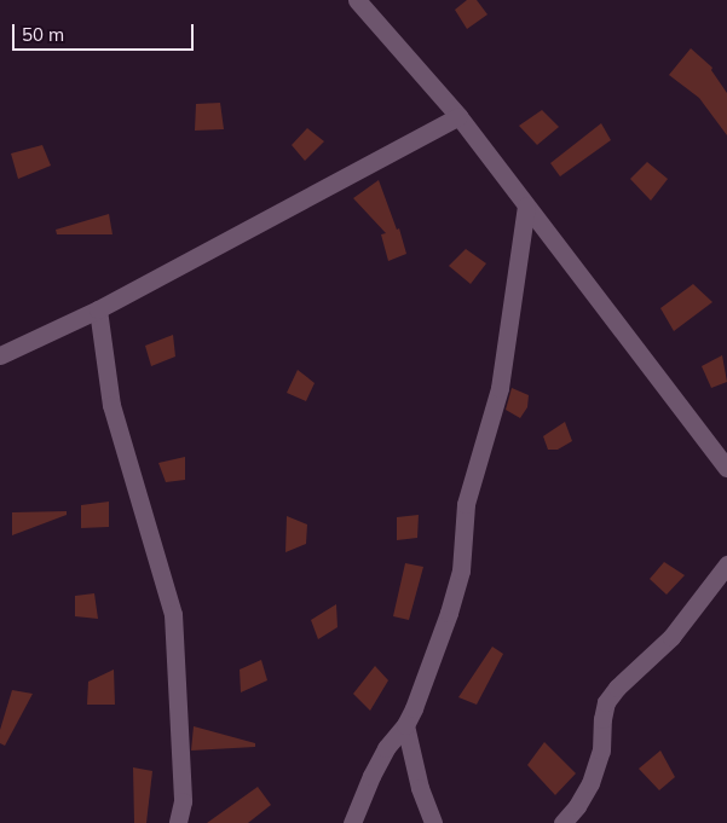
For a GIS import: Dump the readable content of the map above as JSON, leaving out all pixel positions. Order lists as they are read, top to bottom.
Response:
{
  "scale_bar": "50 m"
}
